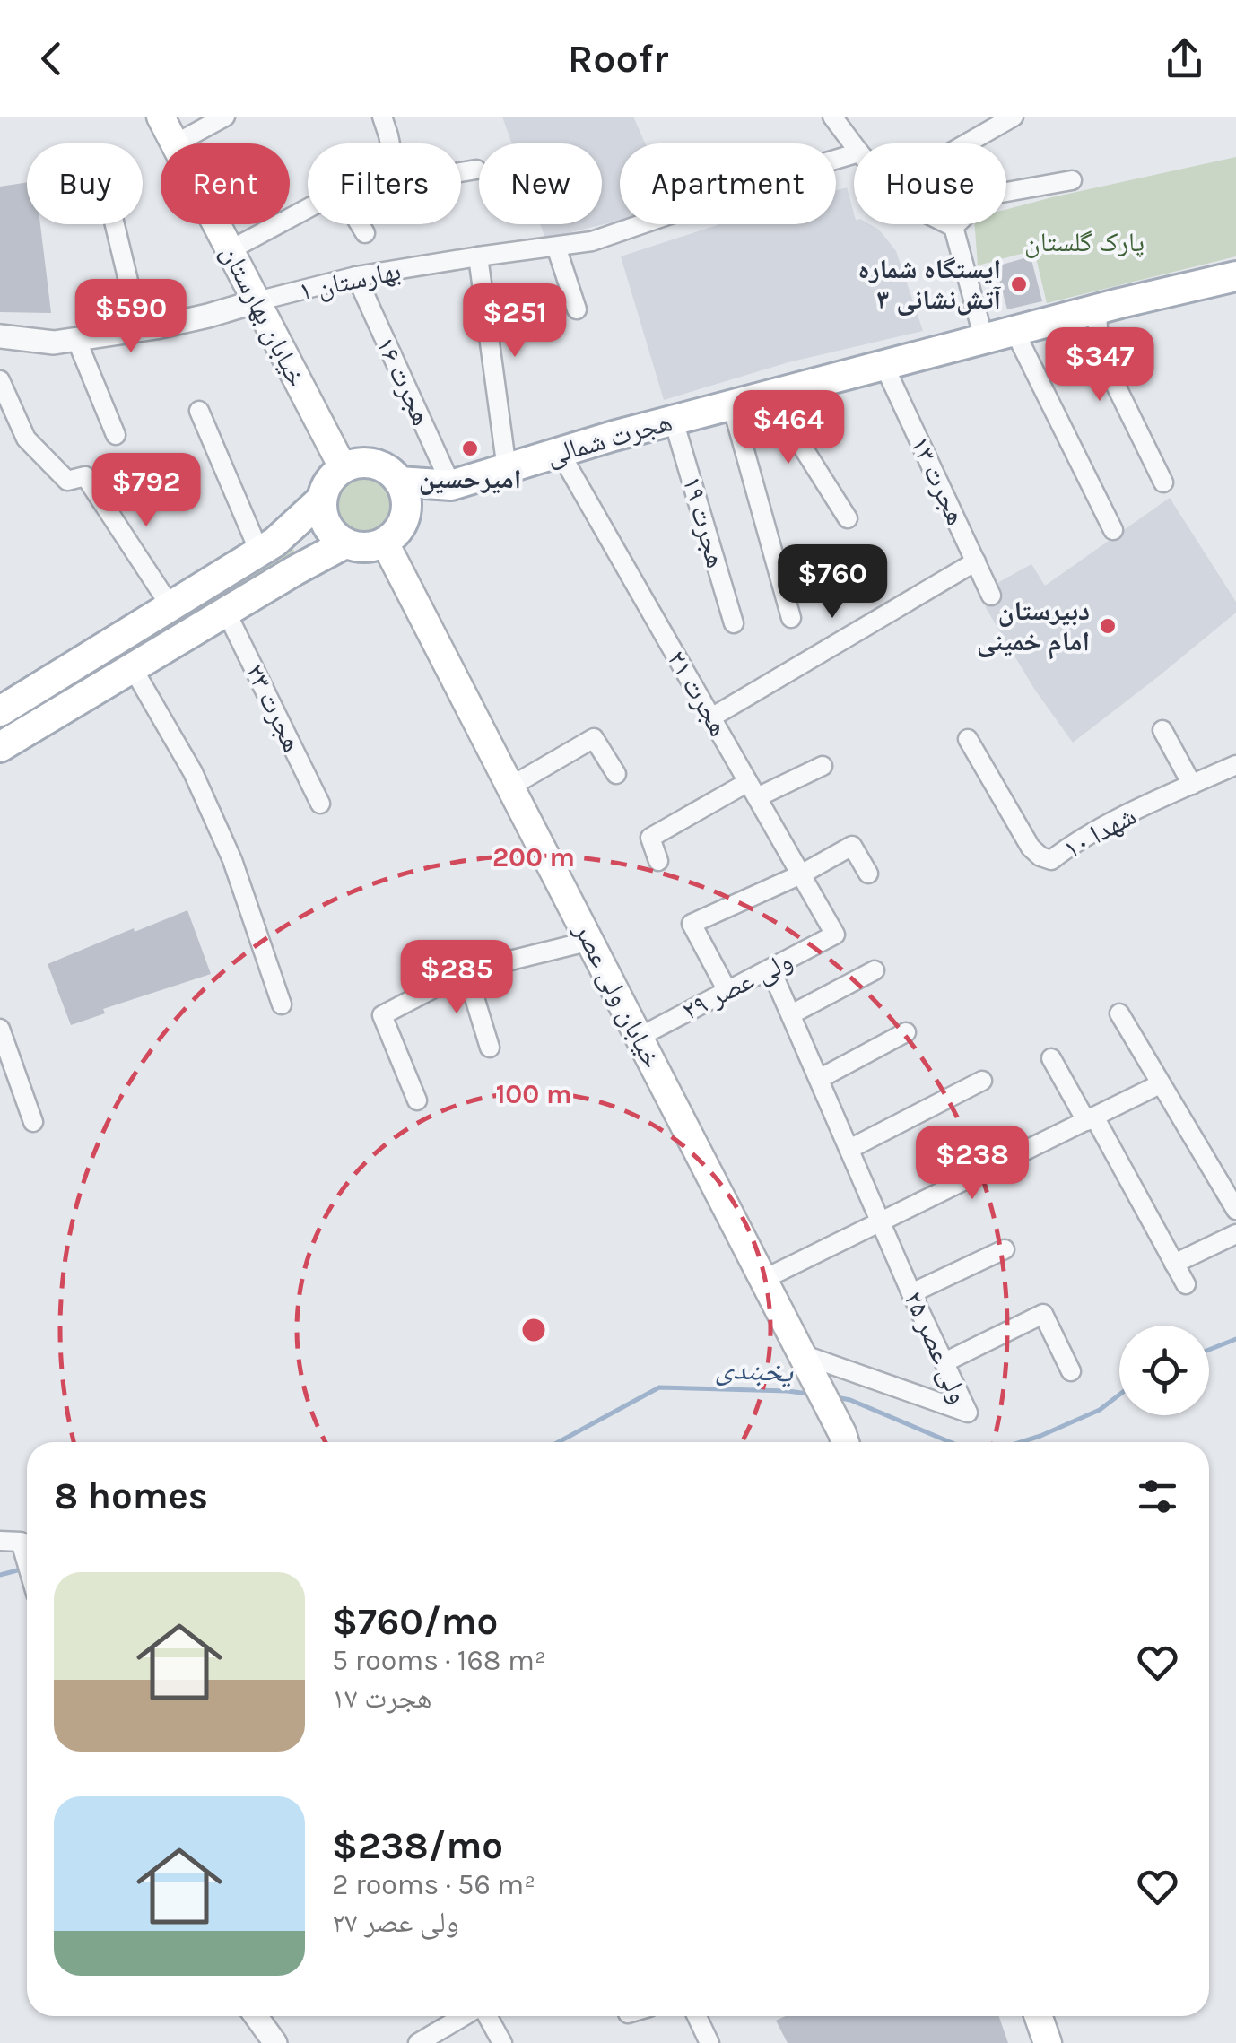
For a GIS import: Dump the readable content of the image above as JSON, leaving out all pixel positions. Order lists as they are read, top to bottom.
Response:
{
  "streets": {
    "main road": ["خیابان بهارستان", "هجرت شمالی", "خیابان ولی عصر"],
    "street": [
      "بهارستان ۱",
      "هجرت ۱۶",
      "هجرت ۱۳",
      "هجرت ۱۹",
      "هجرت ۲۱",
      "هجرت ۲۳",
      "شهدا ۱۰",
      "ولی عصر ۲۹",
      "ولی عصر ۲۵"
    ]
  },
  "crossings": [
    ["بهارستان ۱", "خیابان بهارستان"],
    ["بهارستان ۱", "هجرت ۱۶"],
    ["خیابان بهارستان", "هجرت شمالی"],
    ["خیابان بهارستان", "خیابان ولی عصر"],
    ["هجرت ۱۶", "هجرت شمالی"],
    ["هجرت شمالی", "هجرت ۱۳"],
    ["هجرت شمالی", "هجرت ۱۹"],
    ["هجرت شمالی", "هجرت ۲۱"],
    ["هجرت شمالی", "خیابان ولی عصر"],
    ["هجرت ۲۱", "ولی عصر ۲۹"],
    ["ولی عصر ۲۹", "خیابان ولی عصر"],
    ["ولی عصر ۲۹", "ولی عصر ۲۵"],
    ["خیابان ولی عصر", "ولی عصر ۲۵"]
  ],
  "water": ["یخبندی"],
  "parks": ["پارک گلستان"],
  "places": ["ایستگاه شماره ۳ آتش‌نشانی", "امیرحسین", "دبیرستان امام خمینی"],
  "page": {
    "header": "Roofr",
    "chip": [
      "Buy",
      "Rent",
      "Filters",
      "New",
      "Apartment",
      "House"
    ],
    "price": [
      "$590",
      "$251",
      "$347",
      "$464",
      "$792",
      "$760",
      "$285",
      "$238"
    ],
    "heading": "8 homes",
    "list": [
      {
        "name": "$760/mo",
        "note": "5 rooms · 168 m² · هجرت ۱۷"
      },
      {
        "name": "$238/mo",
        "note": "2 rooms · 56 m² · ولی عصر ۲۷"
      }
    ]
  },
  "rings": ["200 m", "100 m"]
}
